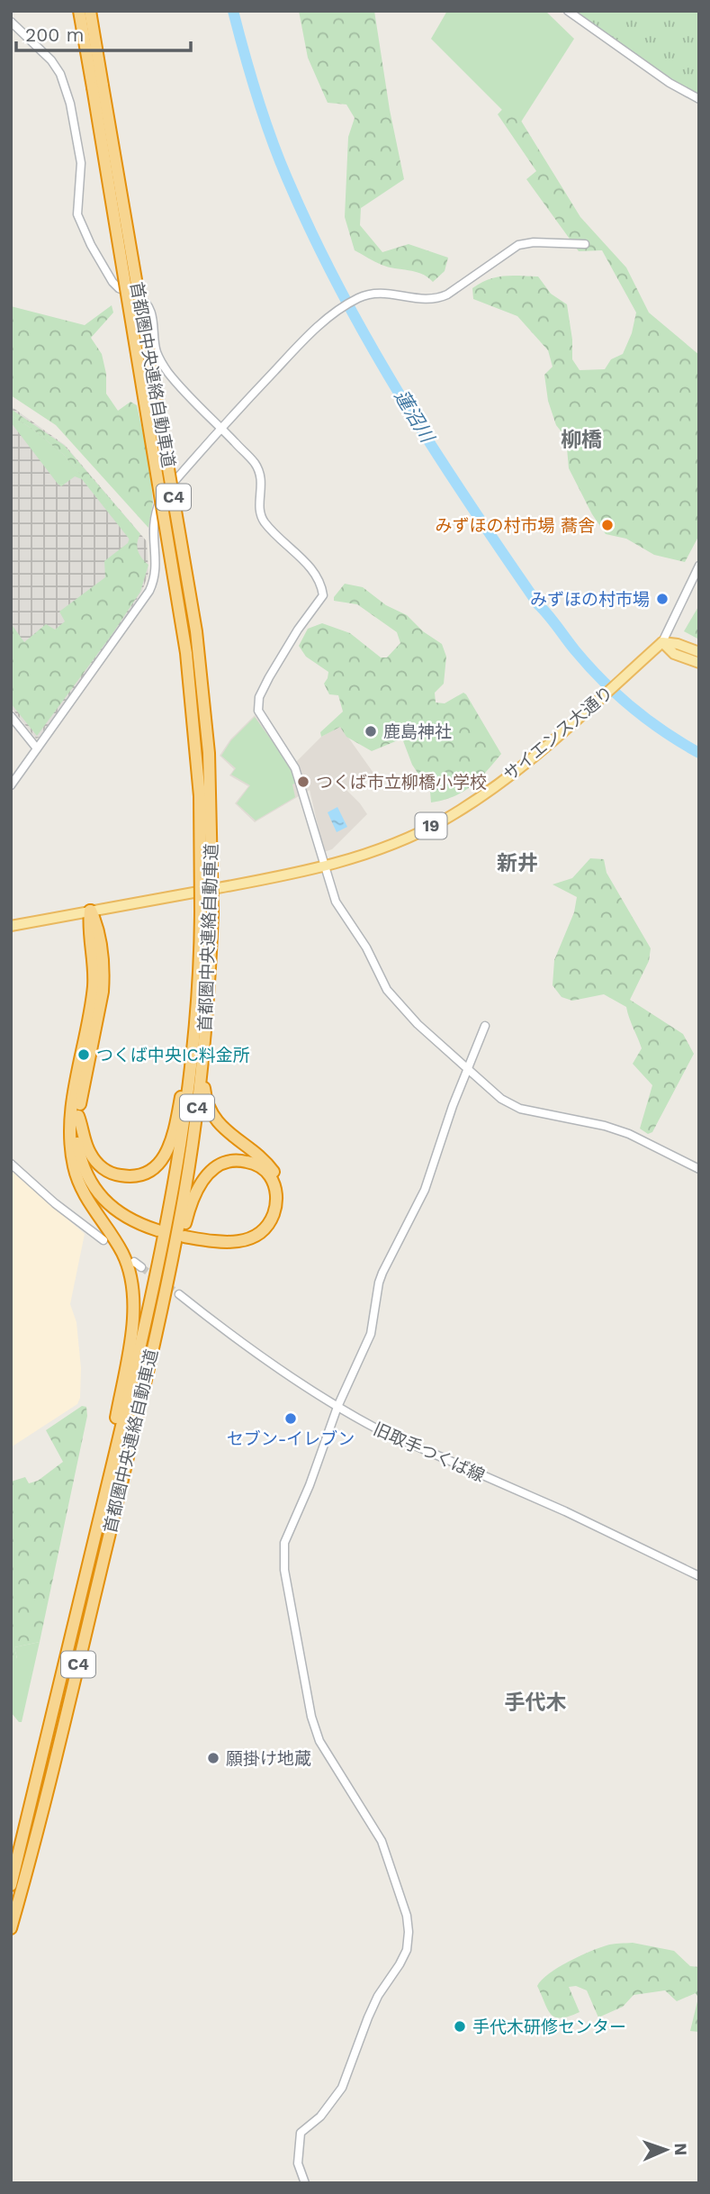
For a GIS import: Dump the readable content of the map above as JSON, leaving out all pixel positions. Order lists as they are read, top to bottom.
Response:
{
  "streets": {
    "highway": ["首都圏中央連絡自動車道", "C4"],
    "main road": ["サイエンス大通り", "19"],
    "street": ["旧取手つくば線"]
  },
  "districts": ["柳橋", "新井", "手代木"],
  "water": ["蓮沼川"],
  "places": [
    "みずほの村市場 蕎舎",
    "みずほの村市場",
    "鹿島神社",
    "つくば市立柳橋小学校",
    "つくば中央IC料金所",
    "セブン-イレブン",
    "願掛け地蔵",
    "手代木研修センター"
  ],
  "scale_bar": "200 m",
  "north": "right"
}
